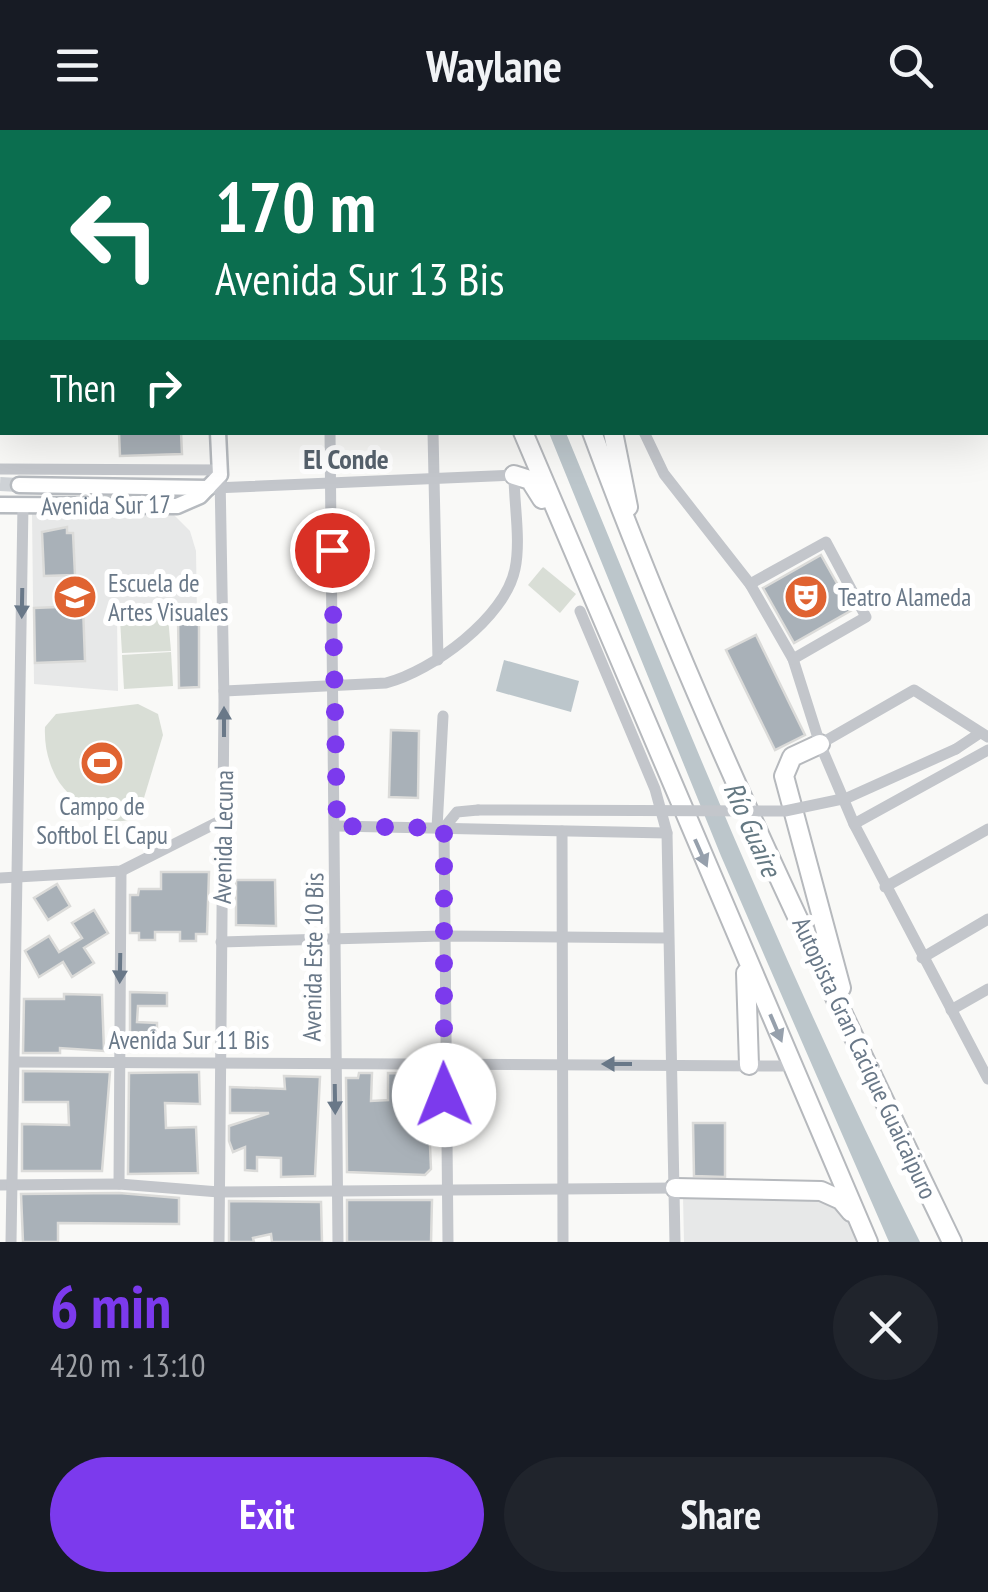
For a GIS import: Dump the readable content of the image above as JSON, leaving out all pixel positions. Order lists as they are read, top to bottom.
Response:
{
  "streets": {
    "highway": ["Autopista Gran Cacique Guaicaipuro"],
    "main road": ["Avenida Sur 17", "Avenida Lecuna"],
    "street": ["Avenida Este 10 Bis", "Avenida Sur 11 Bis"]
  },
  "crossings": [
    ["Avenida Sur 17", "Avenida Lecuna"],
    ["Avenida Sur 17", "Avenida Este 10 Bis"],
    ["Avenida Lecuna", "Avenida Sur 11 Bis"],
    ["Avenida Este 10 Bis", "Avenida Sur 11 Bis"]
  ],
  "districts": ["El Conde"],
  "water": ["Río Guaire"],
  "places": {
    "school or university": ["Escuela de Artes Visuales"],
    "theatre": ["Teatro Alameda"],
    "sports": ["Campo de Softbol El Capu"]
  },
  "page": {
    "header": "Waylane",
    "turn": ["170 m", "Avenida Sur 13 Bis"],
    "then": "Then",
    "heading": ["6 min", "420 m · 13:10"],
    "buttons": ["Exit", "Share"]
  }
}
